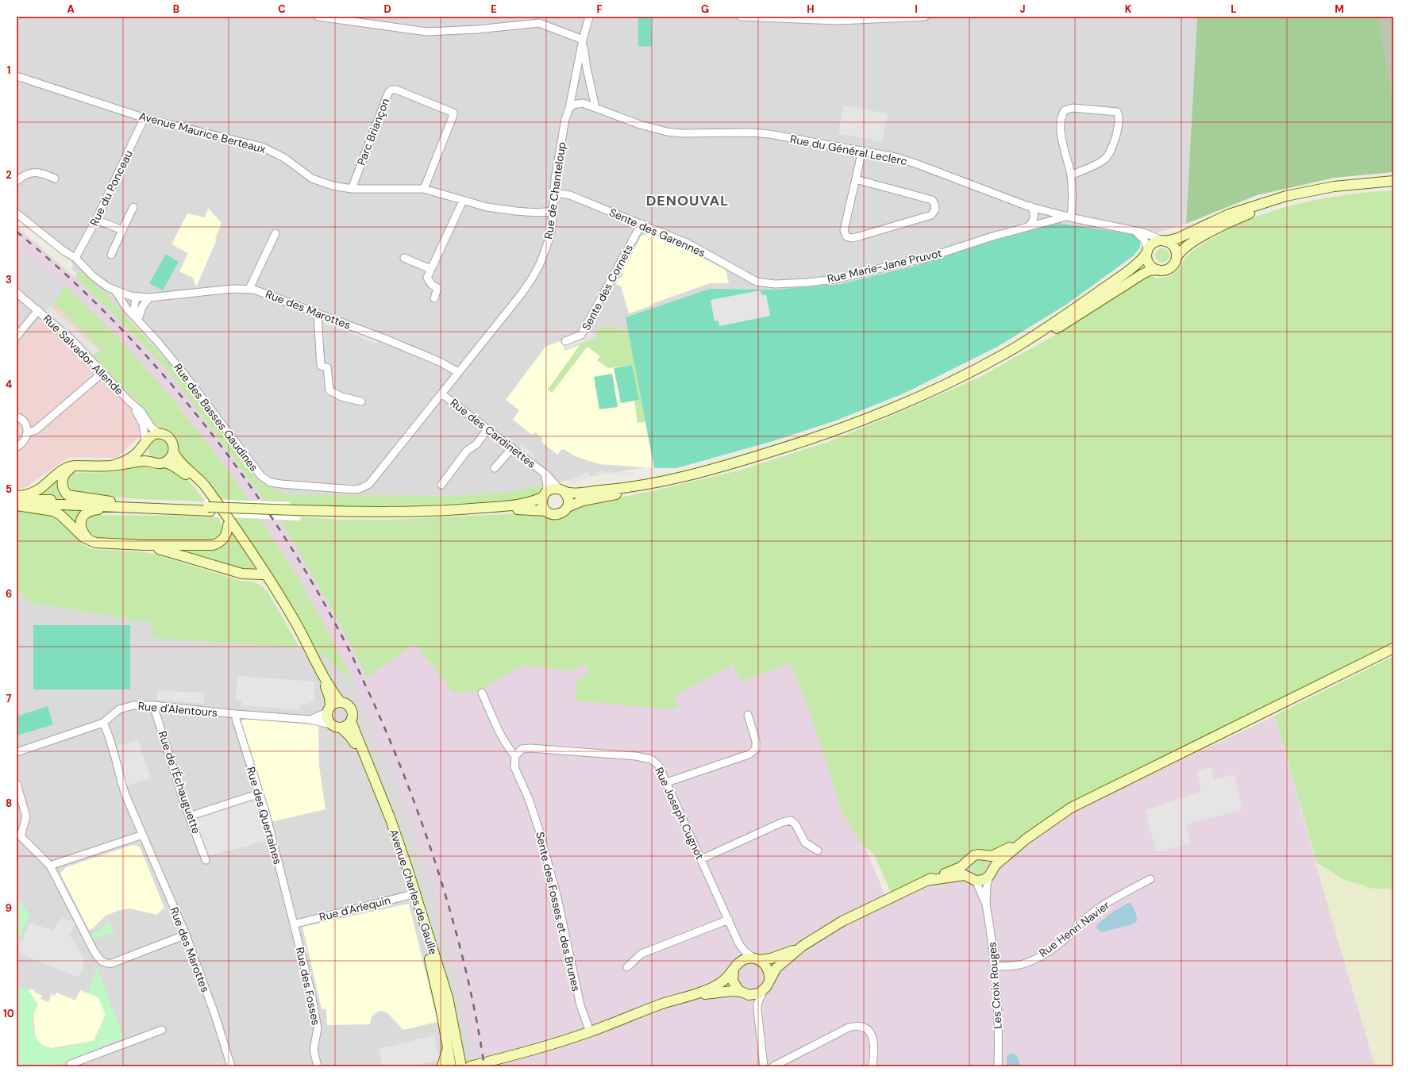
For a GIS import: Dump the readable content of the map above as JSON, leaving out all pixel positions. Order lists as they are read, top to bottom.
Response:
{
  "streets": {
    "main road": ["Avenue Charles de Gaulle"],
    "street": [
      "Parc Briançon",
      "Avenue Maurice Berteaux",
      "Rue du Général Leclerc",
      "Rue du Ponceau",
      "Rue de Chanteloup",
      "Sente des Garennes",
      "Rue Marie-Jane Pruvot",
      "Sente des Cornets",
      "Rue des Marottes",
      "Rue Salvador Allende",
      "Rue des Basses Gaudines",
      "Rue des Cardinettes",
      "Rue d'Alentours",
      "Rue de l'Échauguette",
      "Rue Joseph Cugnot",
      "Rue des Quertaines",
      "Rue d'Arlequin",
      "Sente des Fosses et des Brunes",
      "Rue Henri Navier",
      "Les Croix Rouges",
      "Rue des Fosses"
    ]
  },
  "crossings": [
    ["Parc Briançon", "Avenue Maurice Berteaux"],
    ["Avenue Maurice Berteaux", "Rue du Ponceau"],
    ["Avenue Maurice Berteaux", "Rue de Chanteloup"],
    ["Rue du Général Leclerc", "Rue de Chanteloup"],
    ["Rue du Général Leclerc", "Rue Marie-Jane Pruvot"],
    ["Rue du Ponceau", "Rue des Basses Gaudines"],
    ["Rue de Chanteloup", "Sente des Garennes"],
    ["Rue de Chanteloup", "Rue des Marottes"],
    ["Rue de Chanteloup", "Rue des Basses Gaudines"],
    ["Sente des Garennes", "Rue Marie-Jane Pruvot"],
    ["Sente des Garennes", "Sente des Cornets"],
    ["Rue des Marottes", "Rue des Basses Gaudines"],
    ["Rue des Marottes", "Rue d'Alentours"],
    ["Rue des Basses Gaudines", "Rue des Cardinettes"],
    ["Rue d'Alentours", "Rue de l'Échauguette"],
    ["Rue d'Alentours", "Rue des Quertaines"],
    ["Rue d'Alentours", "Avenue Charles de Gaulle"],
    ["Rue Joseph Cugnot", "Sente des Fosses et des Brunes"],
    ["Rue des Quertaines", "Rue d'Arlequin"],
    ["Rue des Quertaines", "Rue des Fosses"],
    ["Avenue Charles de Gaulle", "Rue d'Arlequin"],
    ["Rue d'Arlequin", "Rue des Fosses"],
    ["Rue Henri Navier", "Les Croix Rouges"]
  ],
  "districts": ["DENOUVAL"],
  "grid": {
    "columns": [
      "A",
      "B",
      "C",
      "D",
      "E",
      "F",
      "G",
      "H",
      "I",
      "J",
      "K",
      "L",
      "M"
    ],
    "rows": [
      "1",
      "2",
      "3",
      "4",
      "5",
      "6",
      "7",
      "8",
      "9",
      "10"
    ]
  }
}
